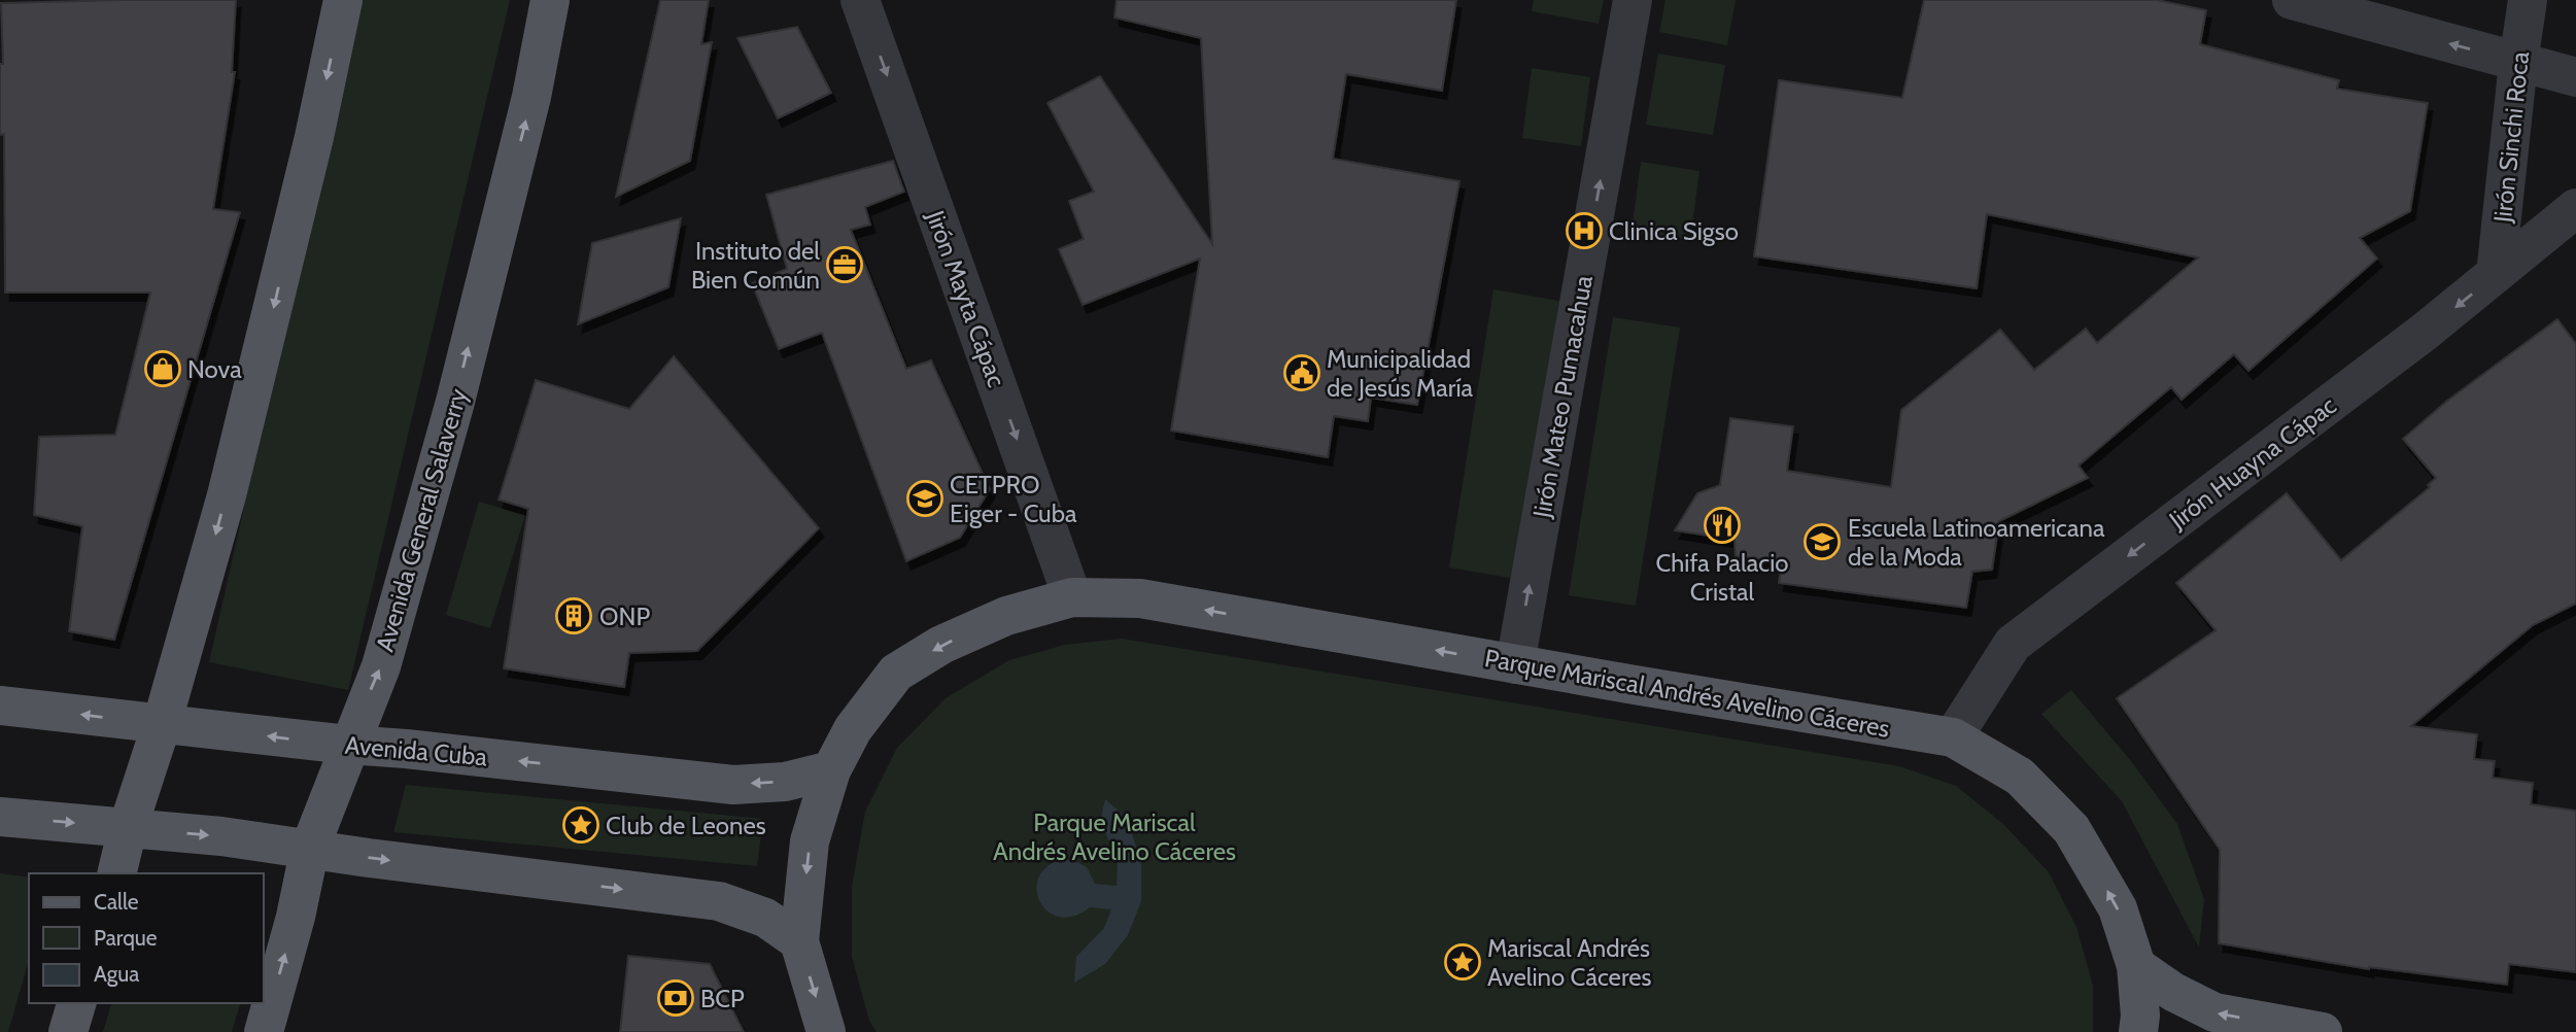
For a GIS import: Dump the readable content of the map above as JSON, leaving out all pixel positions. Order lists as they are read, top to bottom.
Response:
{
  "streets": {
    "main road": ["Avenida General Salaverry", "Parque Mariscal Andrés Avelino Cáceres", "Avenida Cuba"],
    "street": [
      "Jirón Sinchi Roca",
      "Jirón Mayta Cápac",
      "Jirón Mateo Pumacahua",
      "Jirón Huayna Cápac"
    ]
  },
  "crossings": [
    ["Jirón Sinchi Roca", "Jirón Huayna Cápac"],
    ["Jirón Mayta Cápac", "Parque Mariscal Andrés Avelino Cáceres"],
    ["Jirón Mateo Pumacahua", "Parque Mariscal Andrés Avelino Cáceres"],
    ["Jirón Huayna Cápac", "Parque Mariscal Andrés Avelino Cáceres"],
    ["Avenida General Salaverry", "Avenida Cuba"],
    ["Parque Mariscal Andrés Avelino Cáceres", "Avenida Cuba"]
  ],
  "one_way": ["Jirón Mayta Cápac", "Jirón Mateo Pumacahua", "Jirón Huayna Cápac"],
  "parks": ["Parque Mariscal Andrés Avelino Cáceres"],
  "places": {
    "hospital": ["Clinica Sigso"],
    "office": ["Instituto del Bien Común"],
    "shop": ["Nova"],
    "public building": ["Municipalidad de Jesús María"],
    "school or university": ["CETPRO Eiger - Cuba", "Escuela Latinoamericana de la Moda"],
    "restaurant": ["Chifa Palacio Cristal"],
    "building": ["ONP"],
    "place": ["Club de Leones", "Mariscal Andrés Avelino Cáceres"],
    "bank": ["BCP"]
  },
  "legend": ["Calle", "Parque", "Agua"]
}
